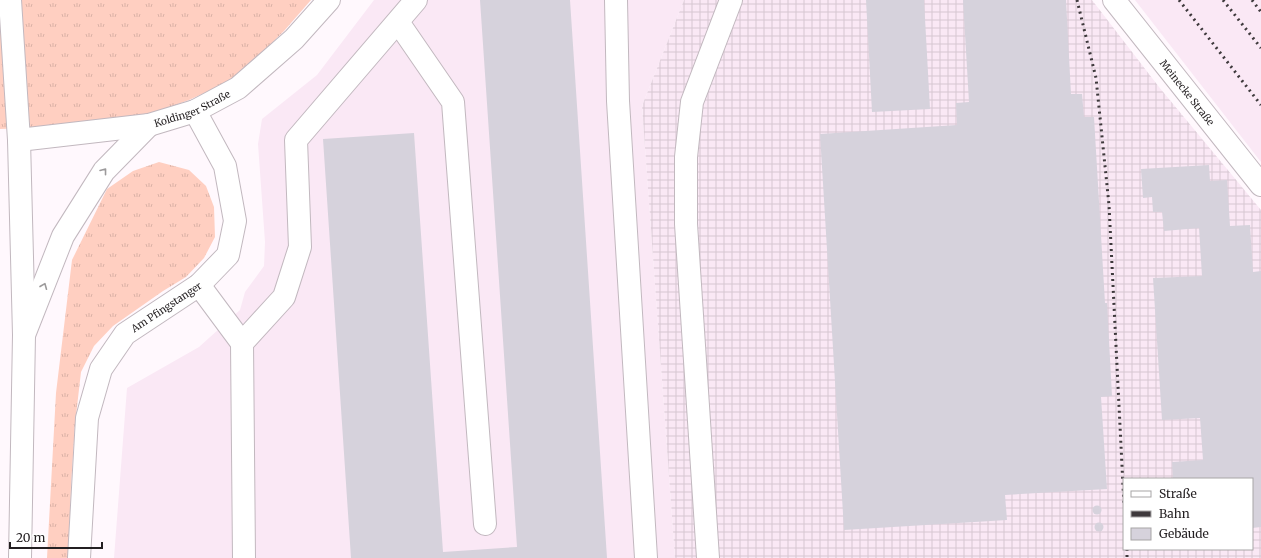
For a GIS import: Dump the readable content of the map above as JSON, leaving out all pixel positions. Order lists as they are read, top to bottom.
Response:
{
  "streets": {
    "street": ["Meinecke Straße", "Koldinger Straße", "Am Pfingstanger"]
  },
  "crossings": [
    ["Koldinger Straße", "Am Pfingstanger"]
  ],
  "legend": ["Straße", "Bahn", "Gebäude"],
  "scale_bar": "20 m"
}
